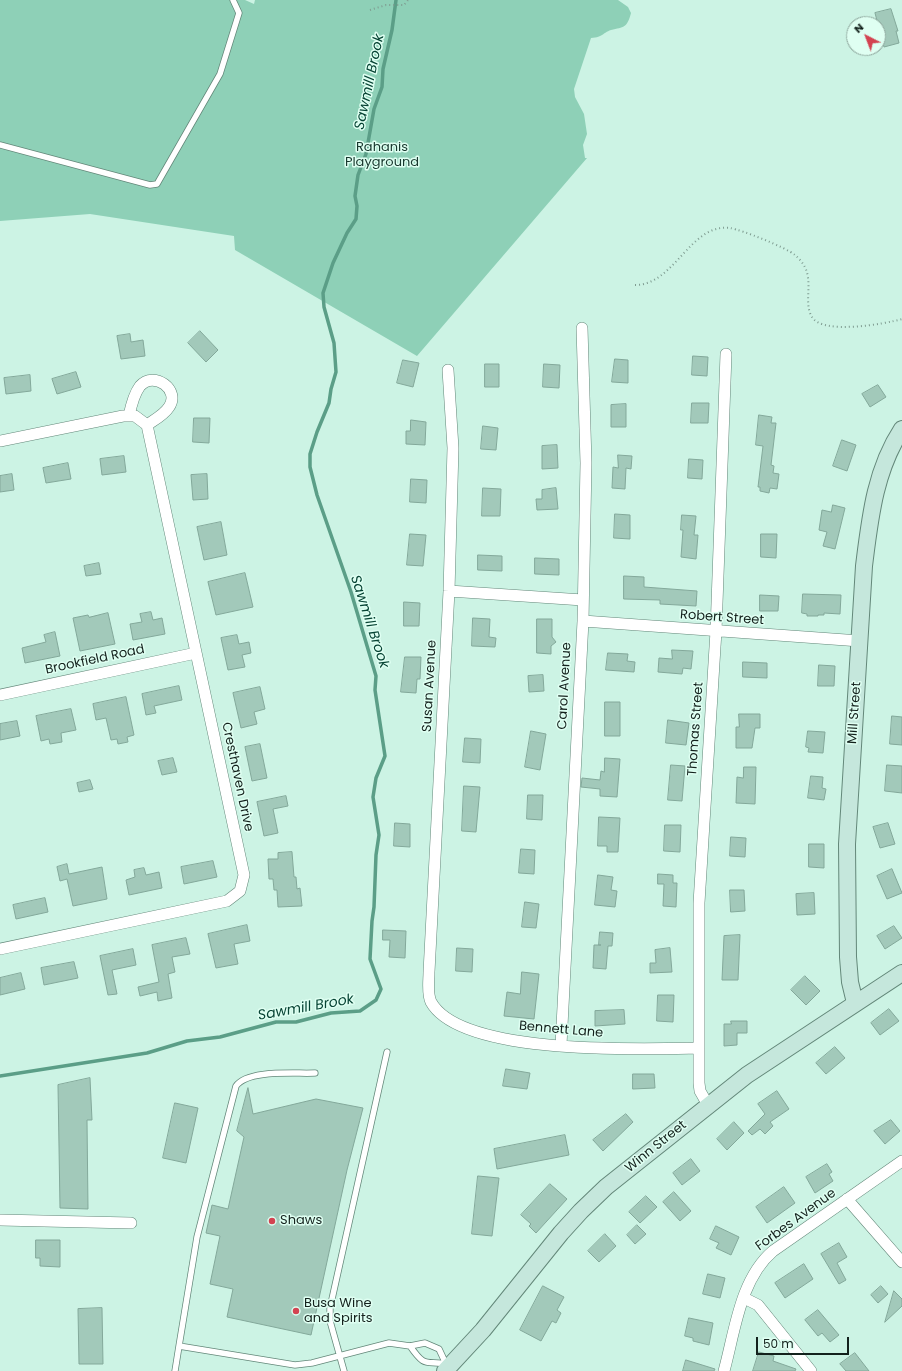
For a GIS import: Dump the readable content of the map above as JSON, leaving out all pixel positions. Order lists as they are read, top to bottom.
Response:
{
  "streets": {
    "main road": ["Mill Street", "Winn Street"],
    "street": [
      "Robert Street",
      "Brookfield Road",
      "Susan Avenue",
      "Carol Avenue",
      "Thomas Street",
      "Cresthaven Drive",
      "Bennett Lane",
      "Forbes Avenue"
    ]
  },
  "crossings": [
    ["Robert Street", "Carol Avenue"],
    ["Robert Street", "Mill Street"],
    ["Robert Street", "Thomas Street"],
    ["Brookfield Road", "Cresthaven Drive"],
    ["Susan Avenue", "Bennett Lane"],
    ["Carol Avenue", "Bennett Lane"],
    ["Mill Street", "Winn Street"],
    ["Thomas Street", "Bennett Lane"],
    ["Thomas Street", "Winn Street"]
  ],
  "water": ["Sawmill Brook"],
  "parks": ["Rahanis Playground"],
  "places": ["Shaws", "Busa Wine and Spirits"],
  "scale_bar": "50 m",
  "north": "top left"
}
